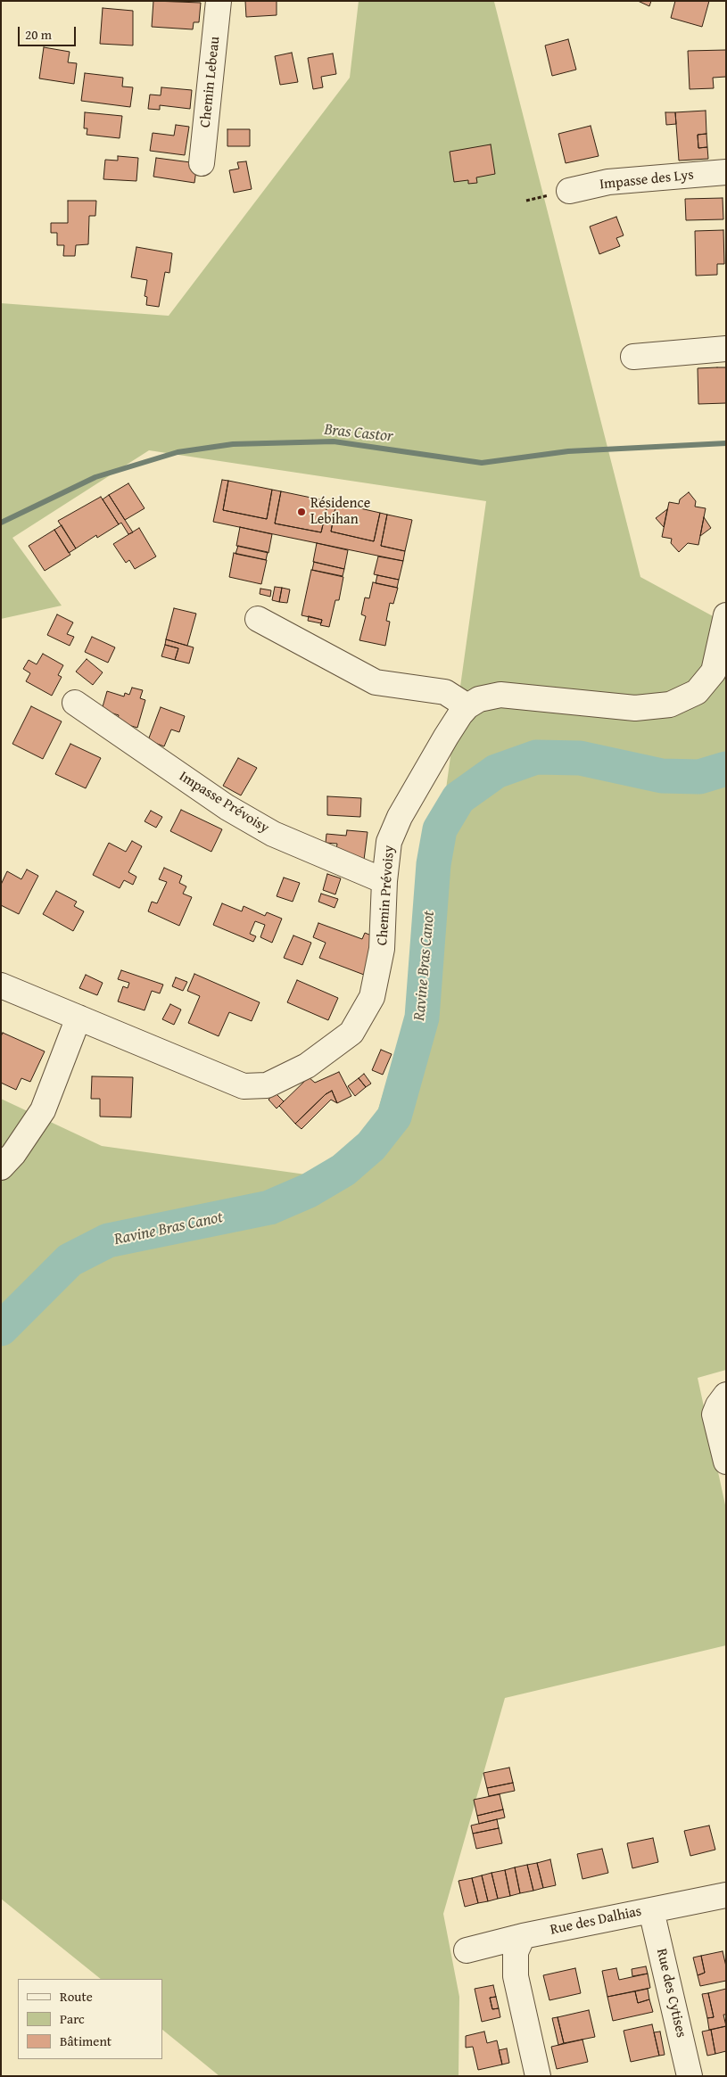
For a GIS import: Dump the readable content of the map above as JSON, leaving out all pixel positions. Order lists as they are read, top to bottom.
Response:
{
  "streets": {
    "street": [
      "Chemin Lebeau",
      "Impasse des Lys",
      "Impasse Prévoisy",
      "Chemin Prévoisy",
      "Rue des Dalhias",
      "Rue des Cytises"
    ]
  },
  "crossings": [
    ["Impasse Prévoisy", "Chemin Prévoisy"],
    ["Rue des Dalhias", "Rue des Cytises"]
  ],
  "water": ["Bras Castor", "Ravine Bras Canot"],
  "places": ["Résidence Lebihan"],
  "legend": ["Route", "Parc", "Bâtiment"],
  "scale_bar": "20 m"
}
